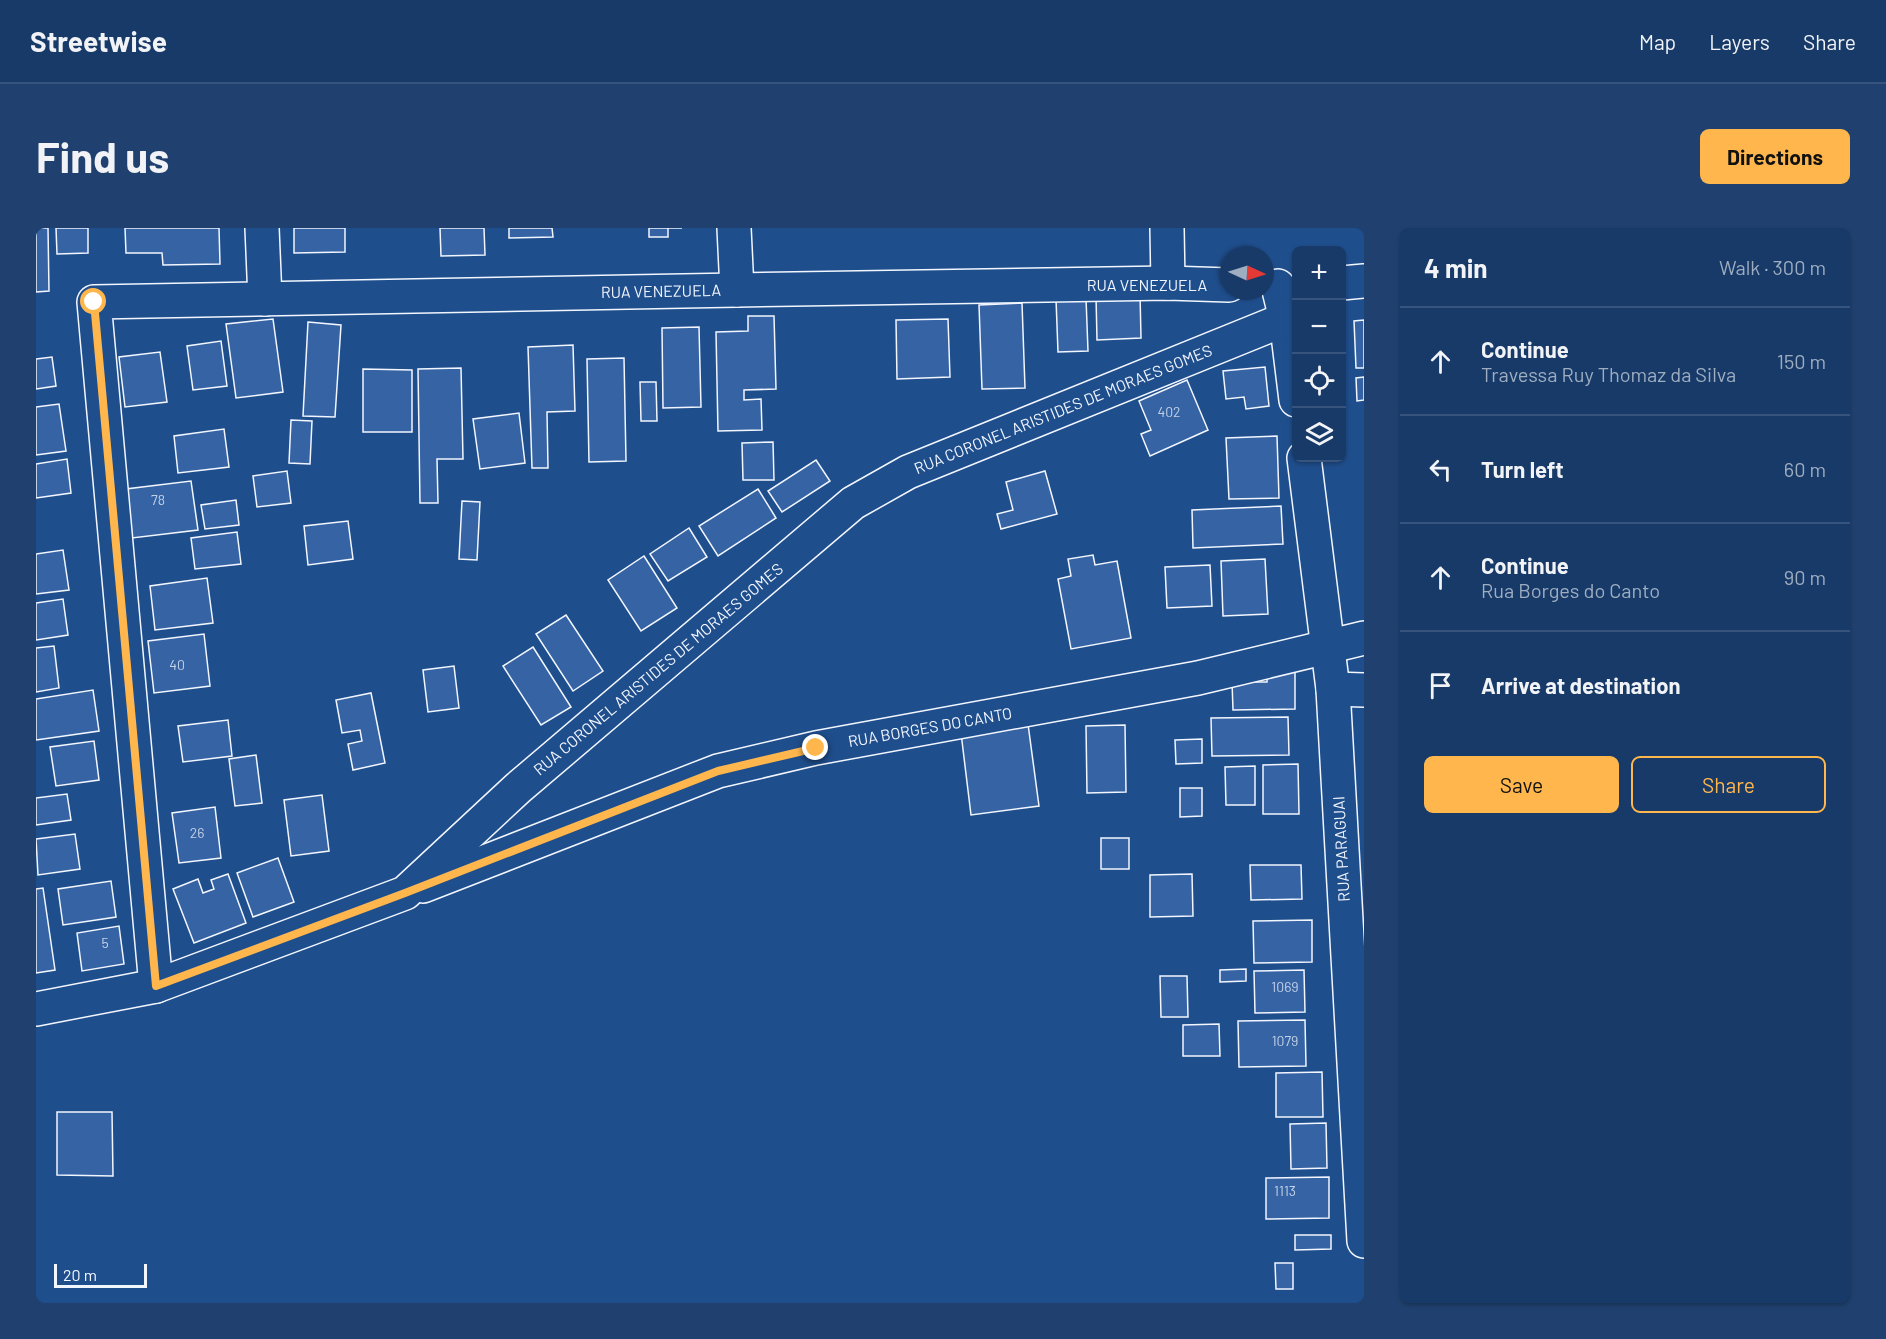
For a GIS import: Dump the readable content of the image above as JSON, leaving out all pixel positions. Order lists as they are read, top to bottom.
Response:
{
  "streets": {
    "street": [
      "RUA VENEZUELA",
      "RUA CORONEL ARISTIDES DE MORAES GOMES",
      "RUA BORGES DO CANTO",
      "RUA PARAGUAI"
    ]
  },
  "crossings": [
    ["RUA VENEZUELA", "RUA CORONEL ARISTIDES DE MORAES GOMES"],
    ["RUA CORONEL ARISTIDES DE MORAES GOMES", "RUA BORGES DO CANTO"],
    ["RUA BORGES DO CANTO", "RUA PARAGUAI"]
  ],
  "house_numbers": [
    "402",
    "78",
    "40",
    "26",
    "5",
    "1069",
    "1079",
    "1113"
  ],
  "scale_bar": "20 m",
  "north": "right",
  "page": {
    "header": "Streetwise",
    "nav": ["Map", "Layers", "Share"],
    "buttons": [
      "Directions",
      ["Save", "Share"]
    ],
    "title": "Find us",
    "heading": ["4 min", "Walk · 300 m"],
    "map_buttons": ["+", "−"],
    "list": [
      ["Continue", "Travessa Ruy Thomaz da Silva", "150 m"],
      ["Turn left", "60 m"],
      ["Continue", "Rua Borges do Canto", "90 m"],
      "Arrive at destination"
    ],
    "scale": "20 m"
  }
}
